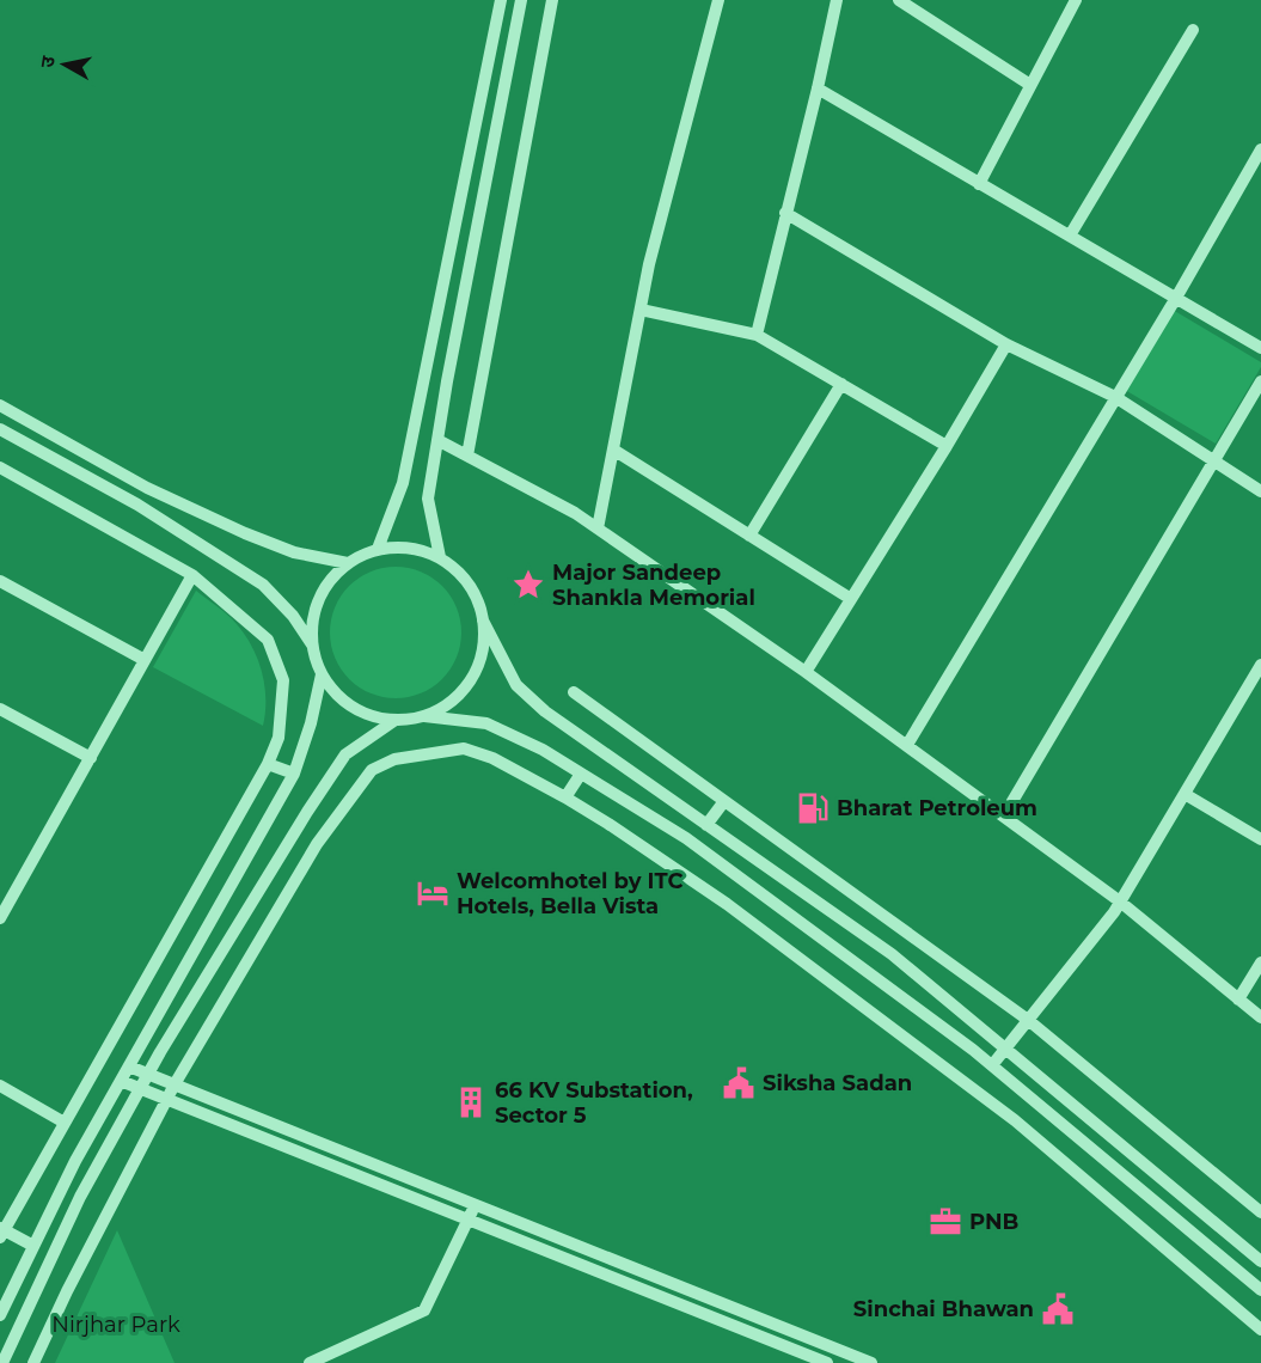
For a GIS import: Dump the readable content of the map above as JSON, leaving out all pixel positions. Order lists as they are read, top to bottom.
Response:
{
  "parks": ["Nirjhar Park"],
  "places": {
    "place": ["Major Sandeep Shankla Memorial"],
    "fuel station": ["Bharat Petroleum"],
    "hotel": ["Welcomhotel by ITC Hotels, Bella Vista"],
    "public building": ["Siksha Sadan", "Sinchai Bhawan"],
    "building": ["66 KV Substation, Sector 5"],
    "office": ["PNB"]
  },
  "north": "left"
}
